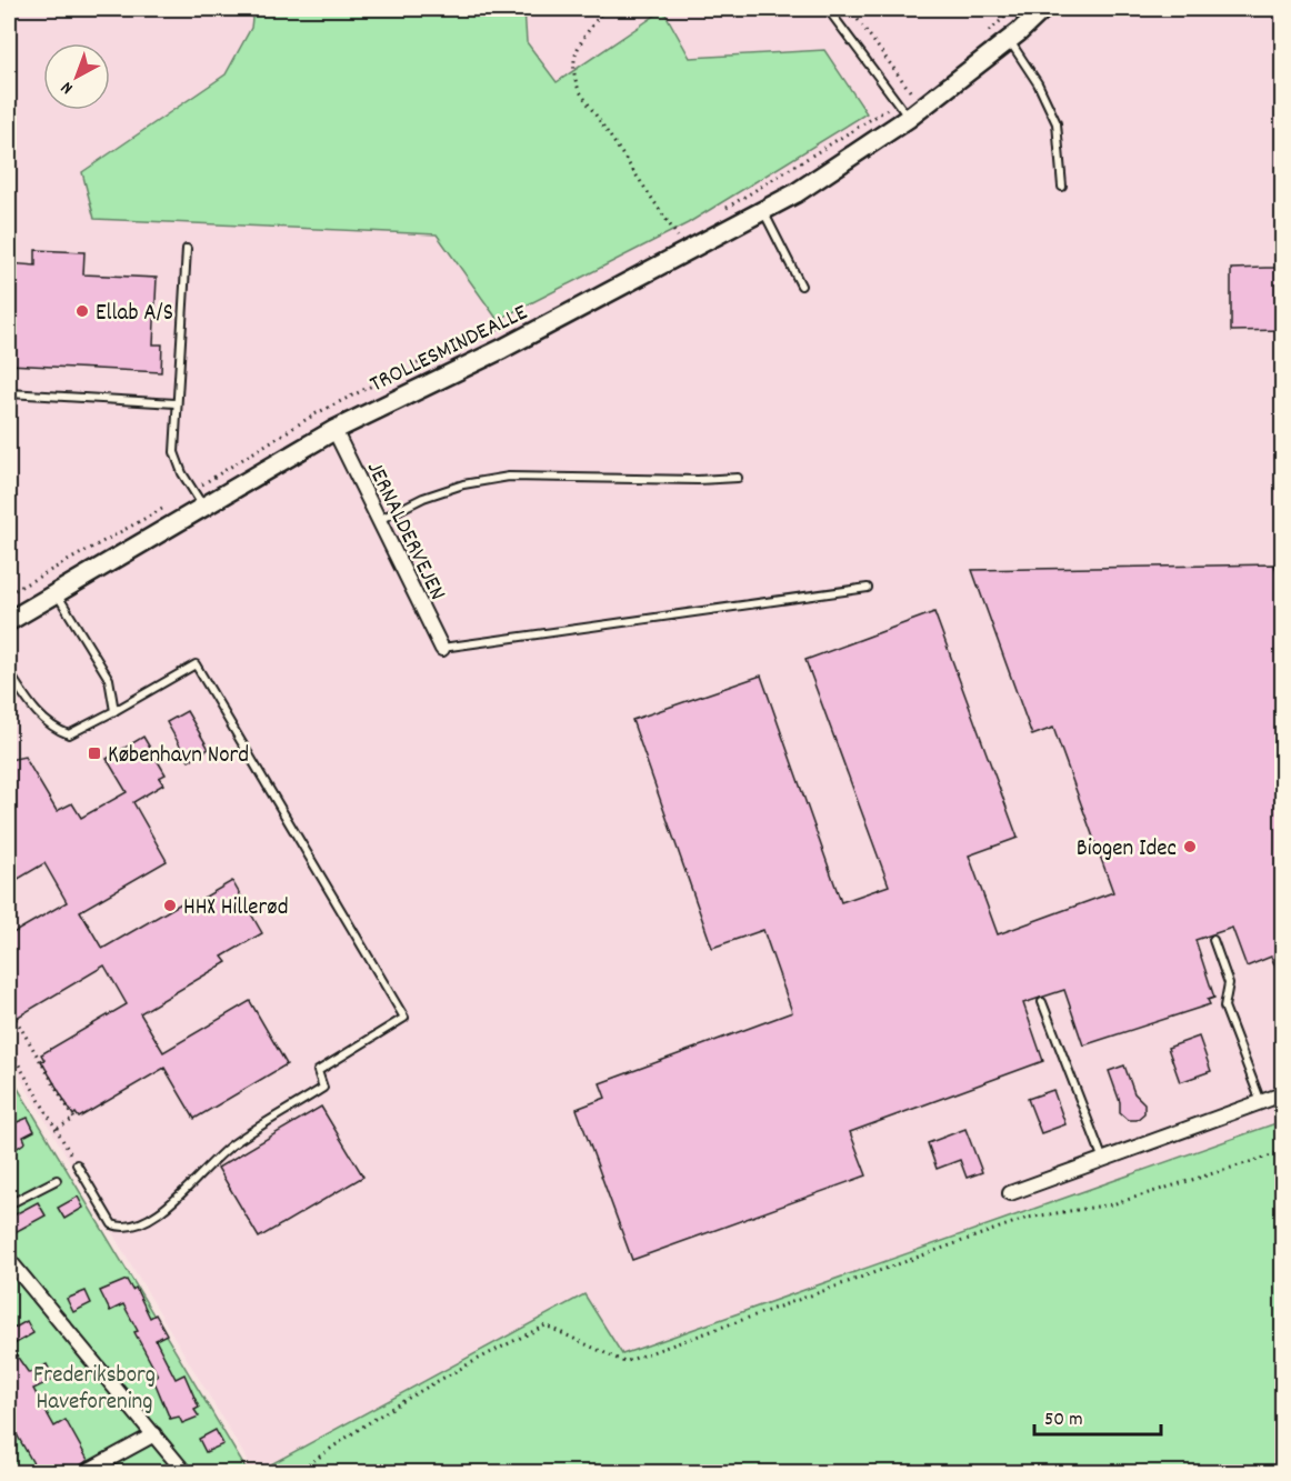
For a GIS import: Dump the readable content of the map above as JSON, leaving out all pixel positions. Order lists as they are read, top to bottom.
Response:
{
  "streets": {
    "street": ["TROLLESMINDEALLE", "JERNALDERVEJEN"]
  },
  "crossings": [
    ["TROLLESMINDEALLE", "JERNALDERVEJEN"]
  ],
  "parks": ["Frederiksborg Haveforening"],
  "places": {
    "other": ["Ellab A/S", "Biogen Idec", "HHX Hillerød"],
    "transit": ["København Nord"]
  },
  "scale_bar": "50 m",
  "north": "bottom left"
}
